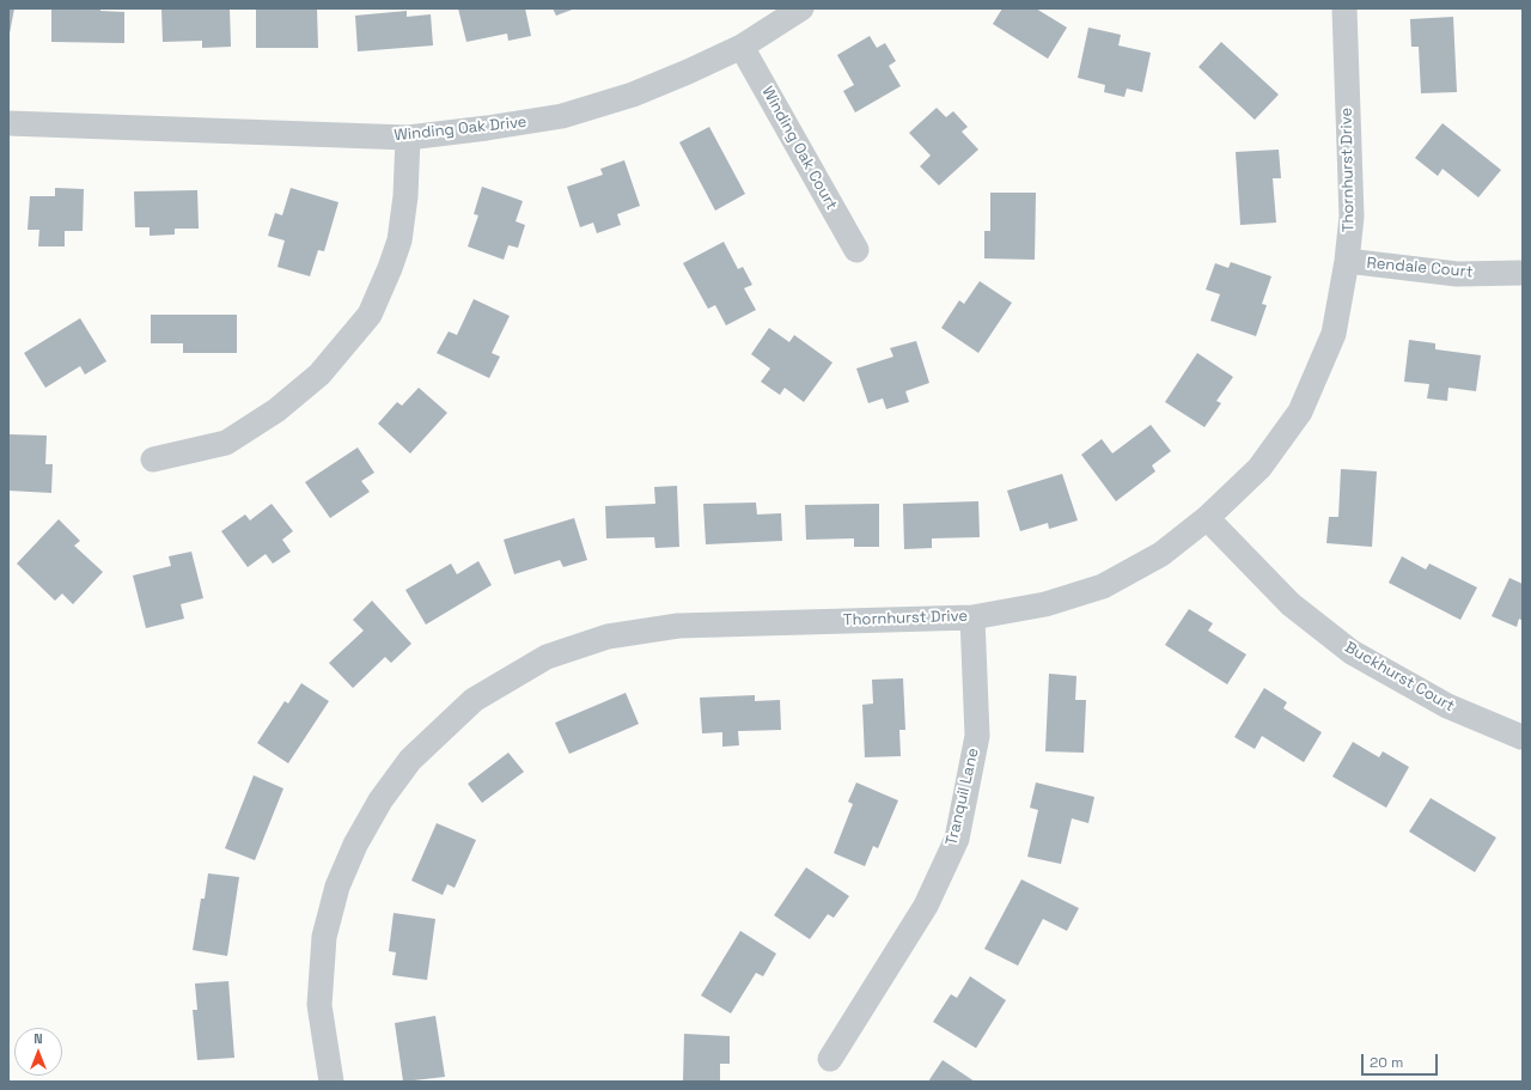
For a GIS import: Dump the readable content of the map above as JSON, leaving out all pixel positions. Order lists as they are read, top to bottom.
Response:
{
  "streets": {
    "street": [
      "Winding Oak Drive",
      "Winding Oak Court",
      "Thornhurst Drive",
      "Rendale Court",
      "Buckhurst Court",
      "Tranquil Lane"
    ]
  },
  "crossings": [
    ["Winding Oak Drive", "Winding Oak Court"],
    ["Thornhurst Drive", "Rendale Court"],
    ["Thornhurst Drive", "Buckhurst Court"],
    ["Thornhurst Drive", "Tranquil Lane"]
  ],
  "scale_bar": "20 m",
  "north": "top"
}
